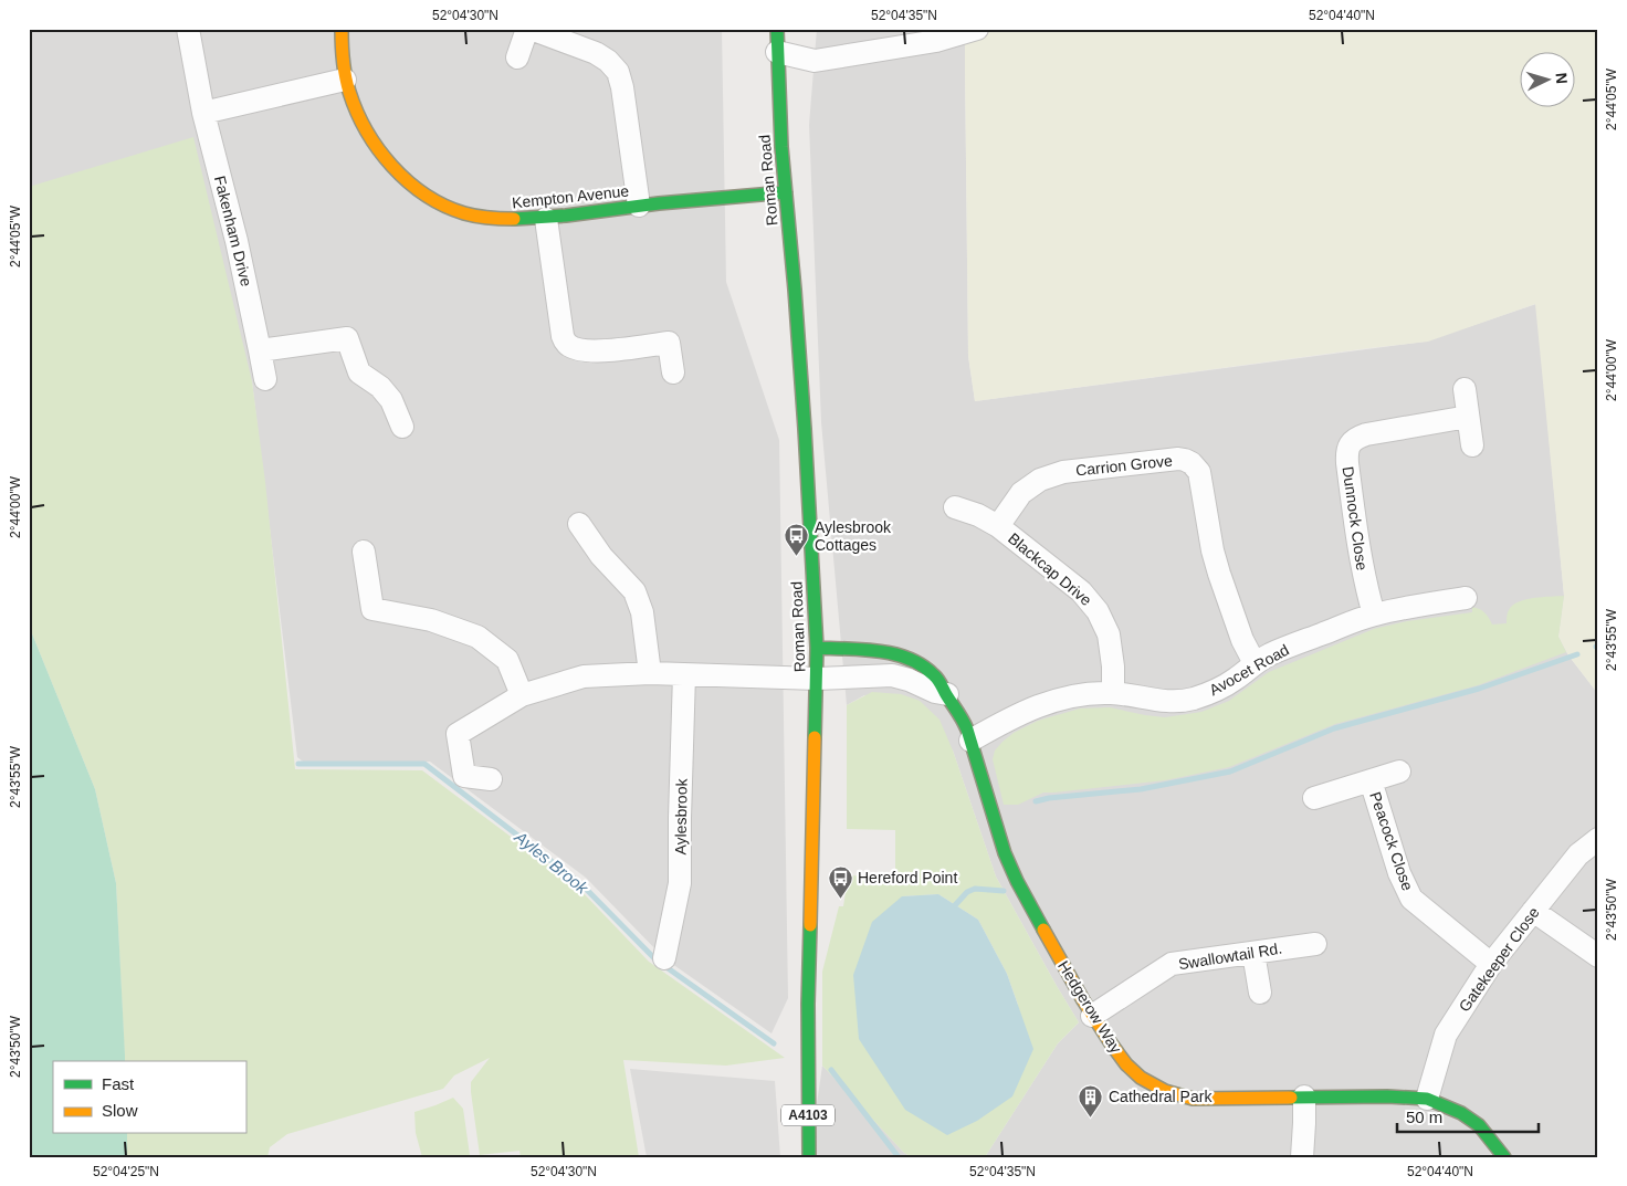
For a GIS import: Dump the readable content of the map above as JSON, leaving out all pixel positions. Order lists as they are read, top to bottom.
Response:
{
  "streets": {
    "street": [
      "Roman Road",
      "Kempton Avenue",
      "Fakenham Drive",
      "Carrion Grove",
      "Dunnock Close",
      "Blackcap Drive",
      "Avocet Road",
      "Aylesbrook",
      "Peacock Close",
      "Swallowtail Rd.",
      "Gatekeeper Close",
      "Hedgerow Way",
      "A4103"
    ]
  },
  "crossings": [
    ["Roman Road", "Kempton Avenue"],
    ["Roman Road", "Hedgerow Way"],
    ["Carrion Grove", "Blackcap Drive"],
    ["Carrion Grove", "Avocet Road"],
    ["Dunnock Close", "Avocet Road"],
    ["Blackcap Drive", "Avocet Road"],
    ["Avocet Road", "Hedgerow Way"],
    ["Peacock Close", "Gatekeeper Close"],
    ["Swallowtail Rd.", "Hedgerow Way"],
    ["Gatekeeper Close", "Hedgerow Way"]
  ],
  "water": ["Ayles Brook"],
  "places": {
    "bus stop": ["Aylesbrook Cottages", "Hereford Point"],
    "building": ["Cathedral Park"]
  },
  "legend": ["Fast", "Slow"],
  "scale_bar": "50 m",
  "north": "right",
  "coordinates": [
    "52°04'30\"N",
    "52°04'35\"N",
    "52°04'40\"N",
    "2°44'05\"W",
    "2°44'00\"W",
    "2°43'55\"W",
    "2°43'50\"W",
    "52°04'25\"N"
  ]
}
